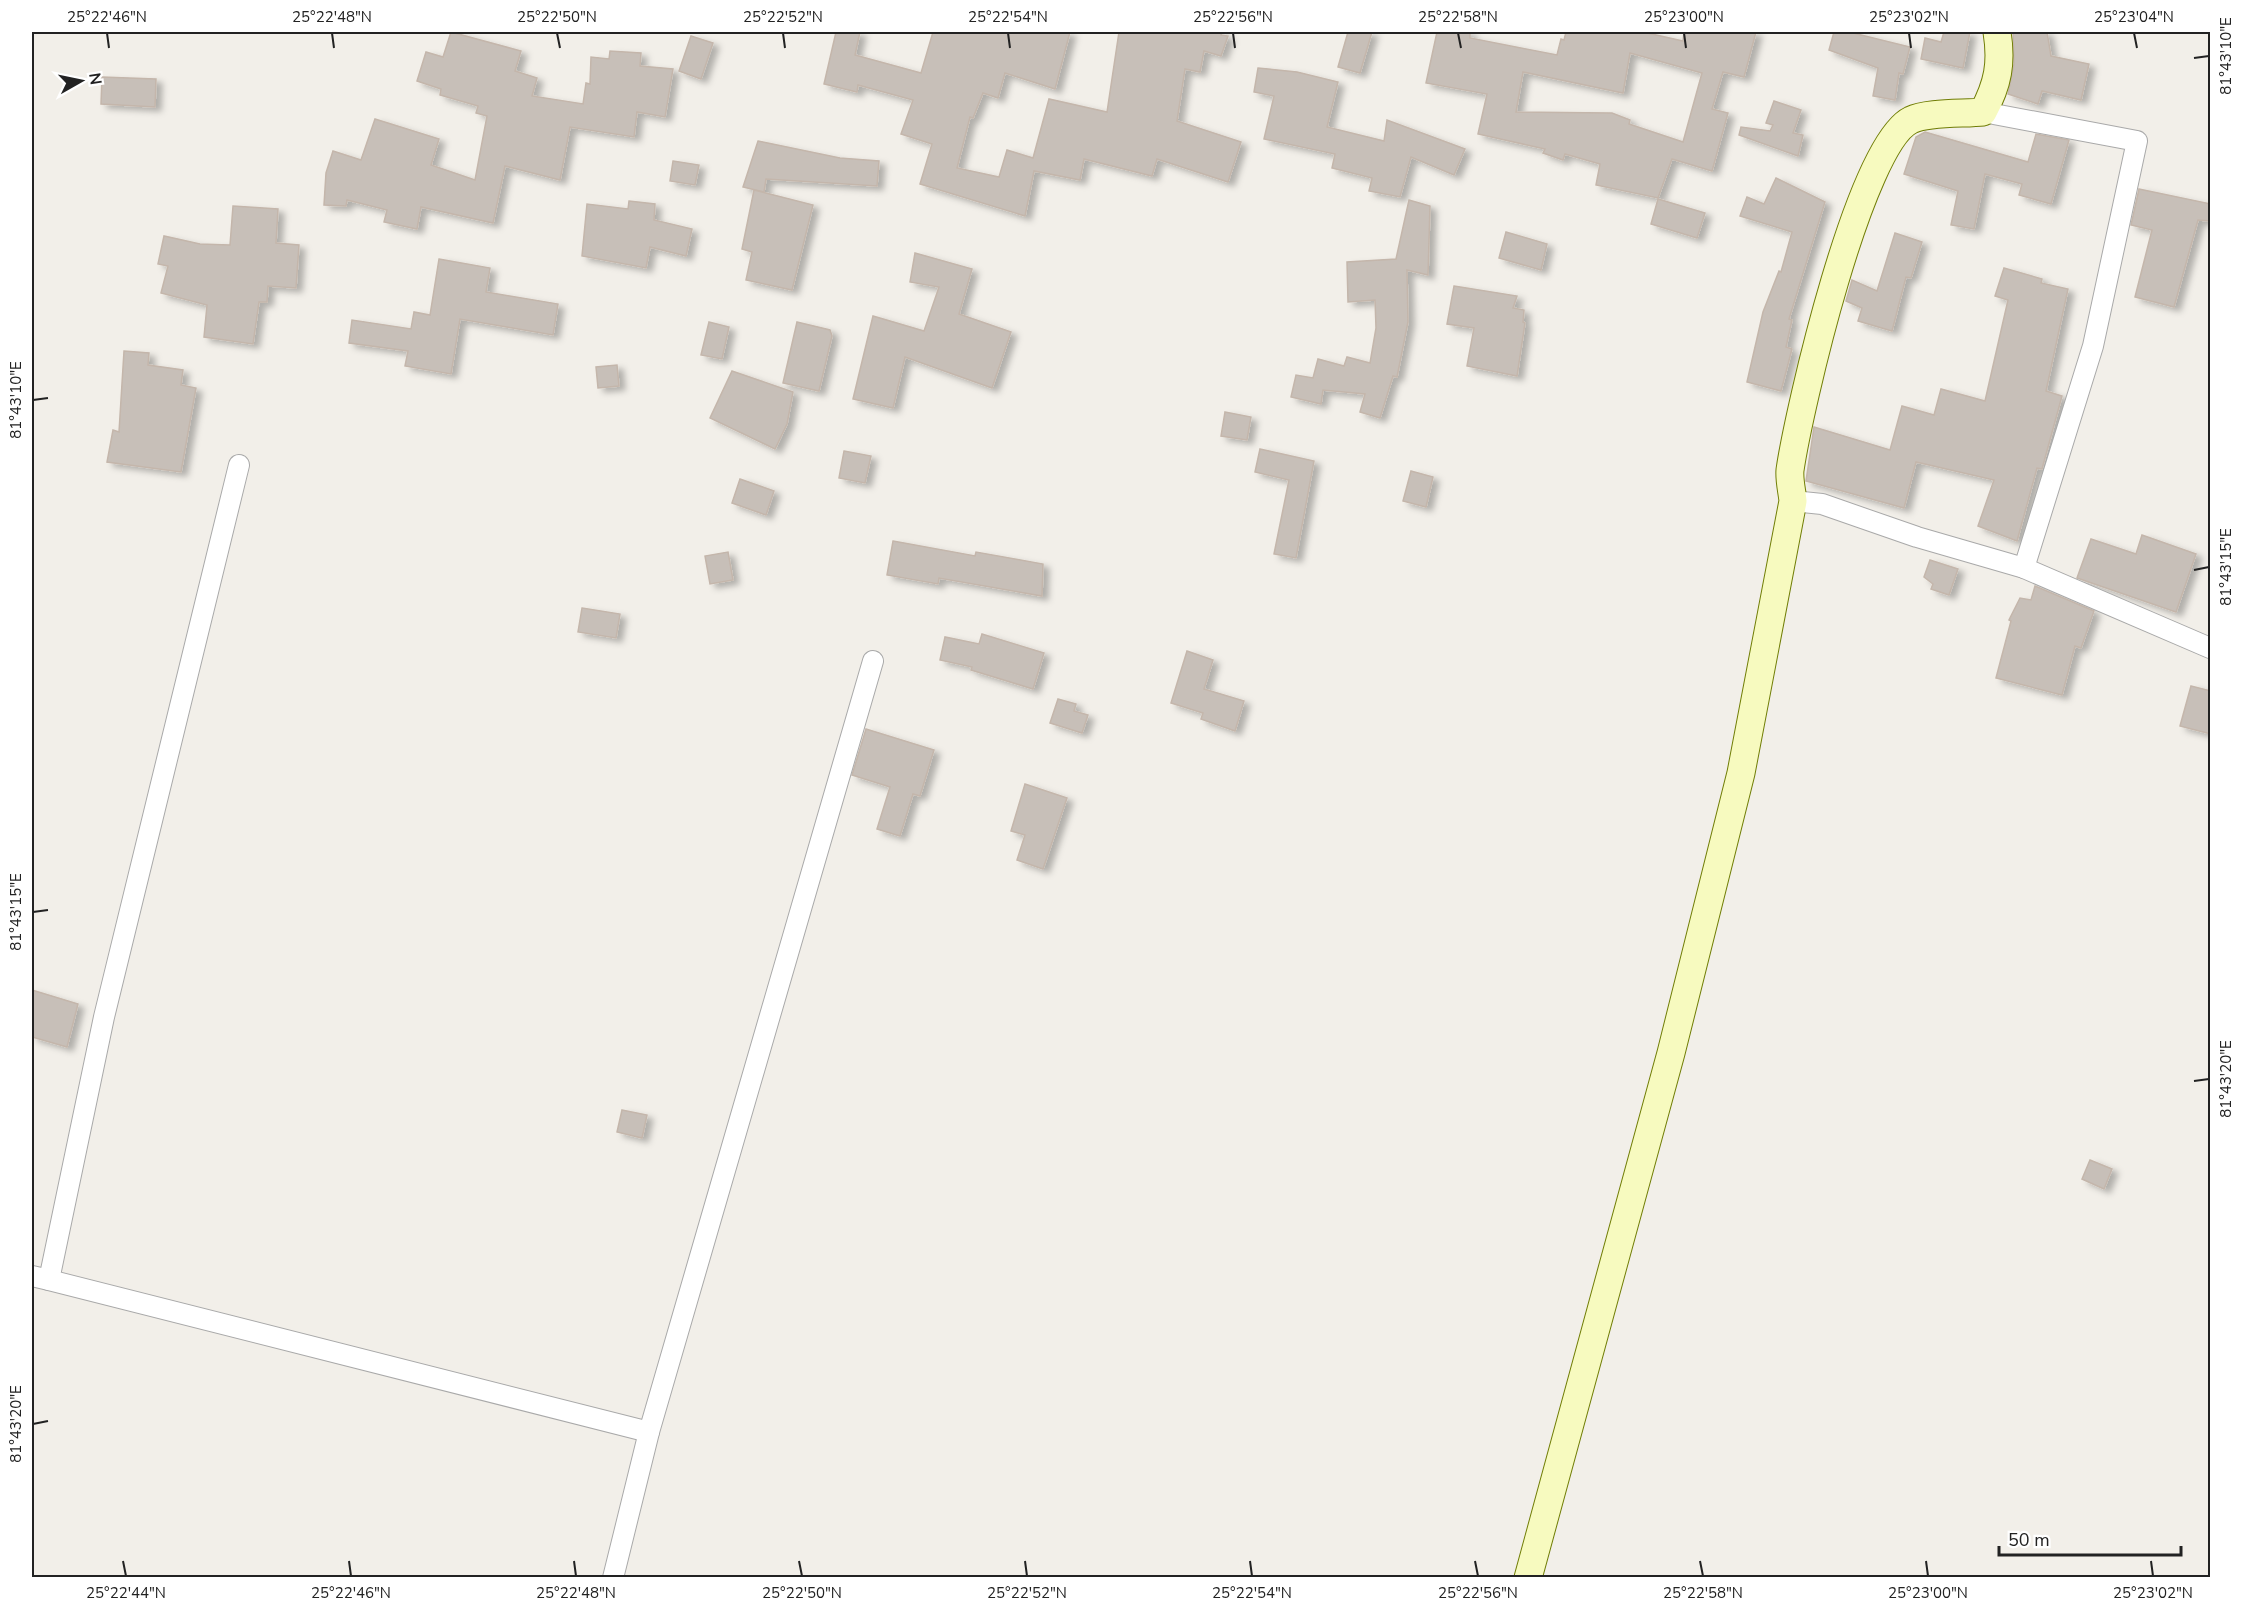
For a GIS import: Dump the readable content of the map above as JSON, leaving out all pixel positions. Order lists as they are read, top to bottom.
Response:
{
  "scale_bar": "50 m",
  "north": "right",
  "coordinates": [
    "25°22'46\"N",
    "25°22'48\"N",
    "25°22'50\"N",
    "25°22'52\"N",
    "25°22'54\"N",
    "25°22'56\"N",
    "25°22'58\"N",
    "25°23'00\"N",
    "25°23'02\"N",
    "25°23'04\"N",
    "81°43'10\"E",
    "81°43'15\"E",
    "81°43'20\"E",
    "25°22'44\"N"
  ]
}
